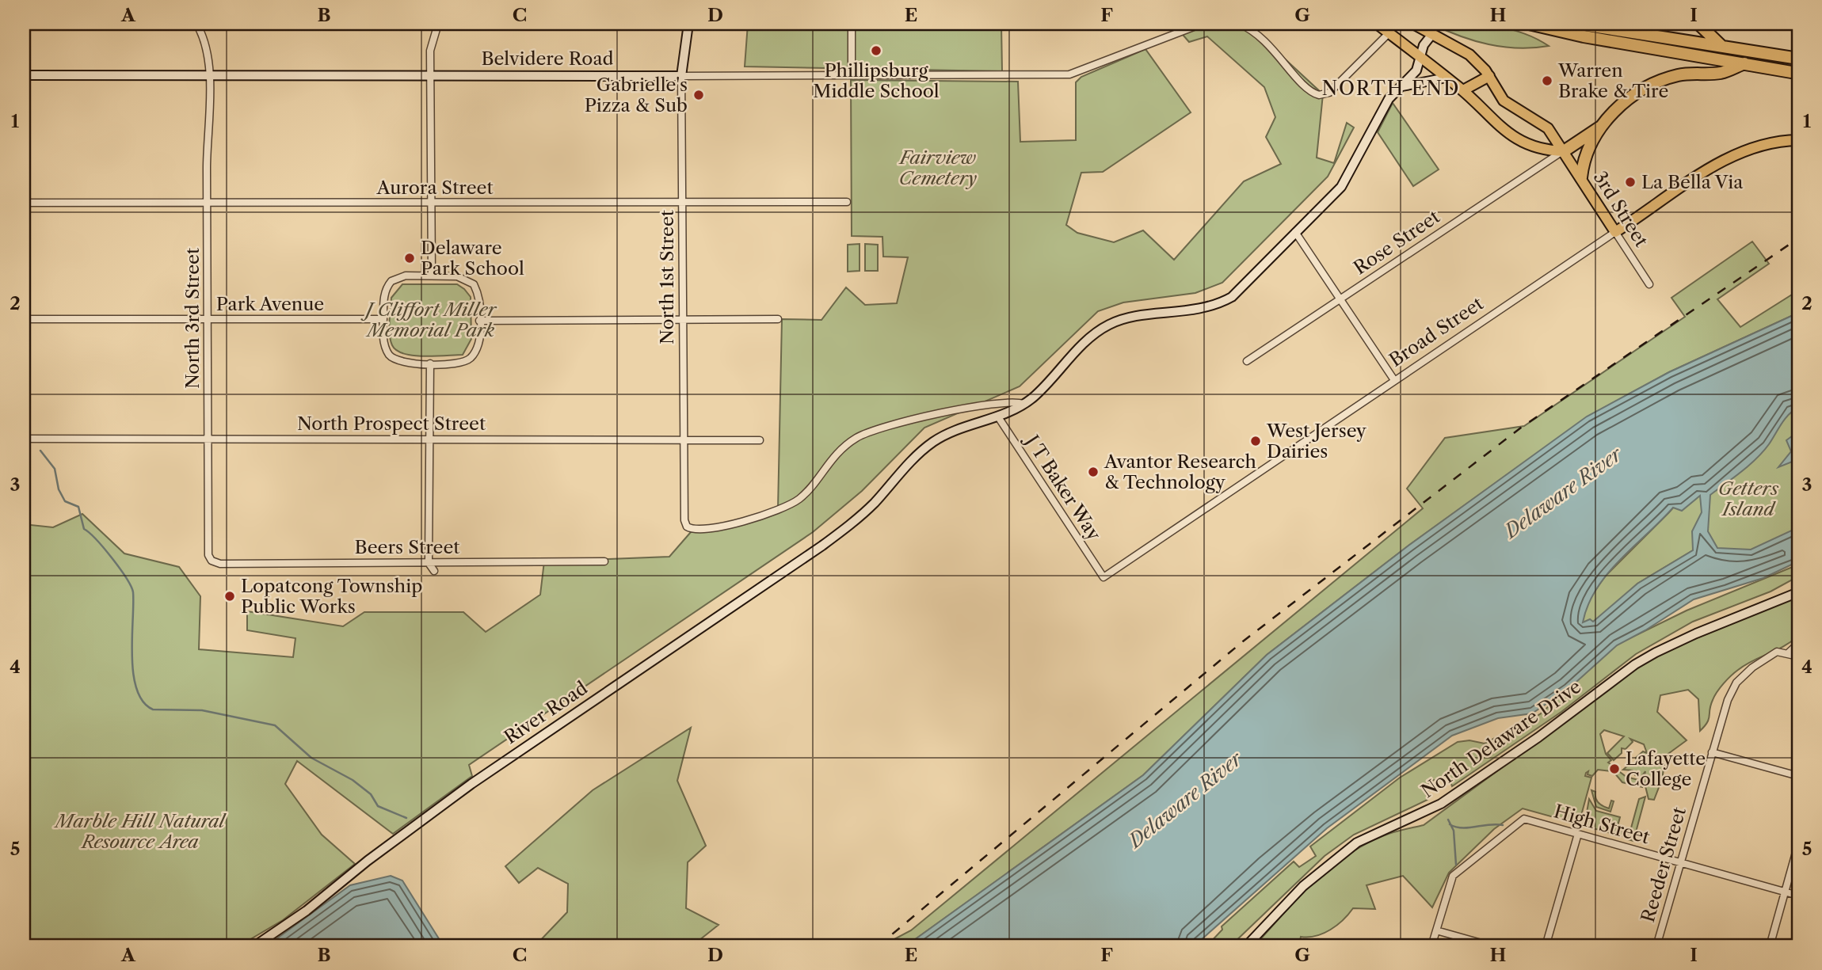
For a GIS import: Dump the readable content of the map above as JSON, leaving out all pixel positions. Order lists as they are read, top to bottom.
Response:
{
  "streets": {
    "main road": ["3rd Street", "Broad Street"],
    "street": [
      "Belvidere Road",
      "Aurora Street",
      "Rose Street",
      "North 1st Street",
      "Park Avenue",
      "North 3rd Street",
      "North Prospect Street",
      "J T Baker Way",
      "Beers Street",
      "River Road",
      "North Delaware Drive",
      "High Street",
      "Reeder Street"
    ]
  },
  "crossings": [
    ["Belvidere Road", "North 1st Street"],
    ["Belvidere Road", "North 3rd Street"],
    ["Aurora Street", "North 1st Street"],
    ["Aurora Street", "North 3rd Street"],
    ["3rd Street", "Rose Street"],
    ["3rd Street", "Broad Street"],
    ["3rd Street", "River Road"],
    ["North 1st Street", "North Prospect Street"],
    ["North 1st Street", "River Road"],
    ["Park Avenue", "North 3rd Street"],
    ["North 3rd Street", "North Prospect Street"],
    ["North 3rd Street", "Beers Street"],
    ["Broad Street", "J T Baker Way"],
    ["J T Baker Way", "River Road"],
    ["High Street", "Reeder Street"]
  ],
  "districts": ["NORTH END"],
  "water": ["Delaware River"],
  "parks": [
    "Fairview Cemetery",
    "J Cliffort Miller Memorial Park",
    "Getters Island",
    "Marble Hill Natural Resource Area"
  ],
  "places": [
    "Phillipsburg Middle School",
    "Warren Brake & Tire",
    "Gabrielle's Pizza & Sub",
    "La Bella Via",
    "Delaware Park School",
    "West Jersey Dairies",
    "Avantor Research & Technology",
    "Lopatcong Township Public Works",
    "Lafayette College"
  ],
  "grid": {
    "columns": [
      "A",
      "B",
      "C",
      "D",
      "E",
      "F",
      "G",
      "H",
      "I"
    ],
    "rows": [
      "1",
      "2",
      "3",
      "4",
      "5"
    ]
  }
}
